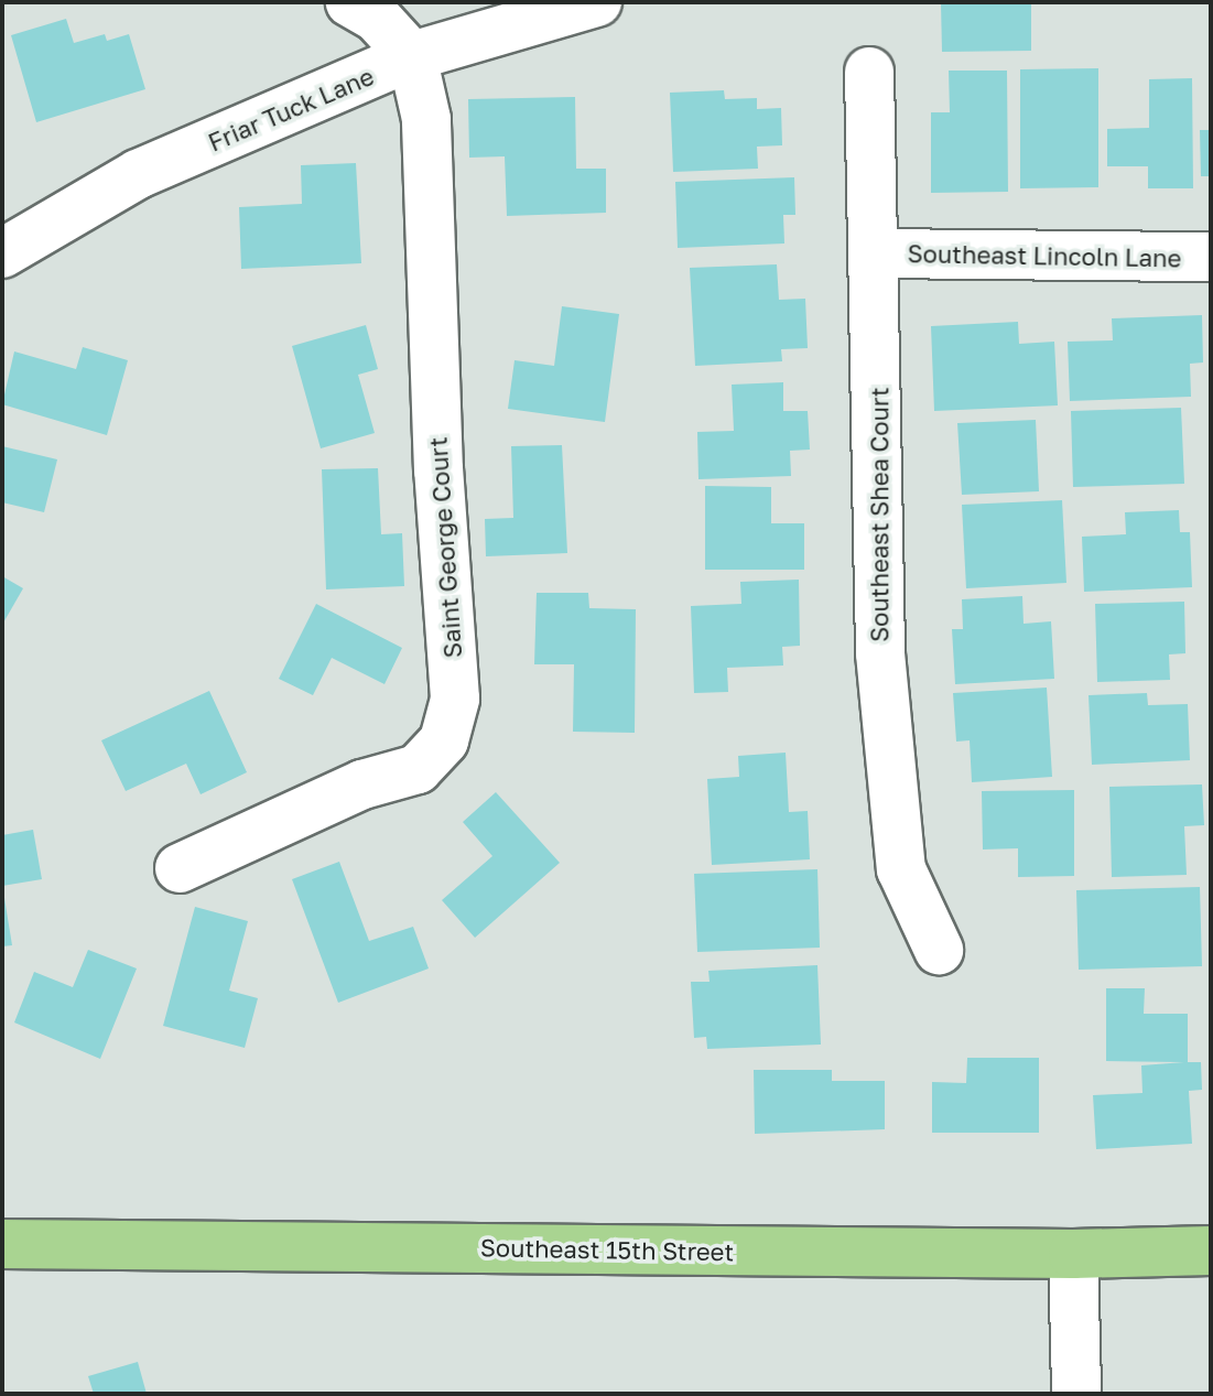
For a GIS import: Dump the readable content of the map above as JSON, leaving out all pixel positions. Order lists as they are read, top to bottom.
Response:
{
  "streets": {
    "main road": ["Southeast 15th Street"],
    "street": [
      "Friar Tuck Lane",
      "Southeast Lincoln Lane",
      "Southeast Shea Court",
      "Saint George Court"
    ]
  },
  "crossings": [
    ["Friar Tuck Lane", "Saint George Court"],
    ["Southeast Lincoln Lane", "Southeast Shea Court"]
  ]
}
